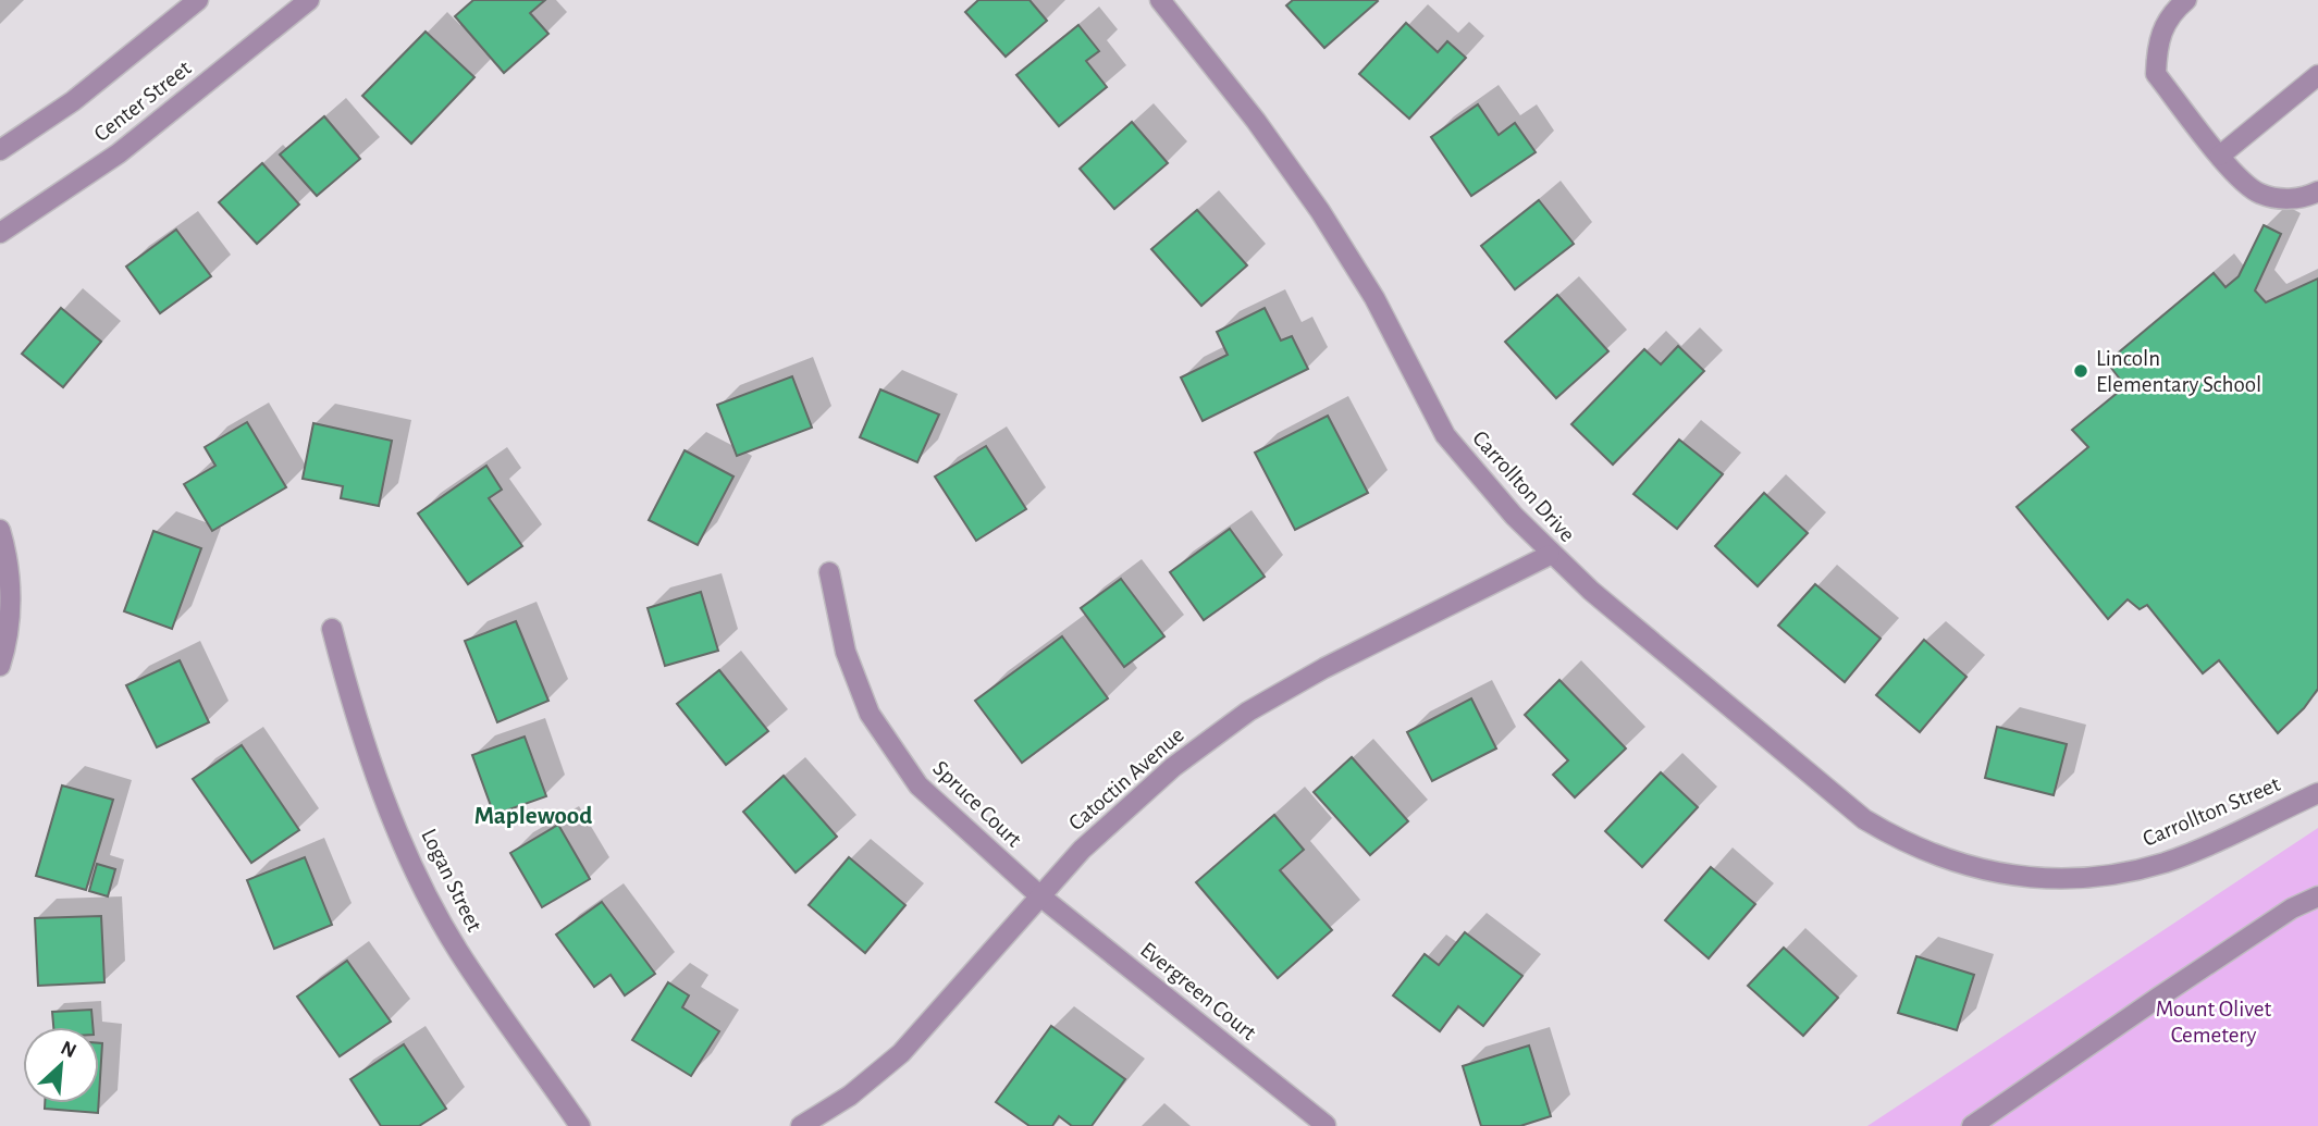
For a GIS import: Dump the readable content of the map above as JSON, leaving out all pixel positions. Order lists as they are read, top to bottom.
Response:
{
  "streets": {
    "street": [
      "Center Street",
      "Carrollton Drive",
      "Catoctin Avenue",
      "Spruce Court",
      "Carrollton Street",
      "Logan Street",
      "Evergreen Court"
    ]
  },
  "crossings": [
    ["Carrollton Drive", "Catoctin Avenue"],
    ["Carrollton Drive", "Carrollton Street"],
    ["Catoctin Avenue", "Spruce Court"],
    ["Catoctin Avenue", "Evergreen Court"],
    ["Spruce Court", "Evergreen Court"]
  ],
  "districts": ["Maplewood"],
  "parks": ["Mount Olivet Cemetery"],
  "places": ["Lincoln Elementary School"],
  "north": "top right"
}
